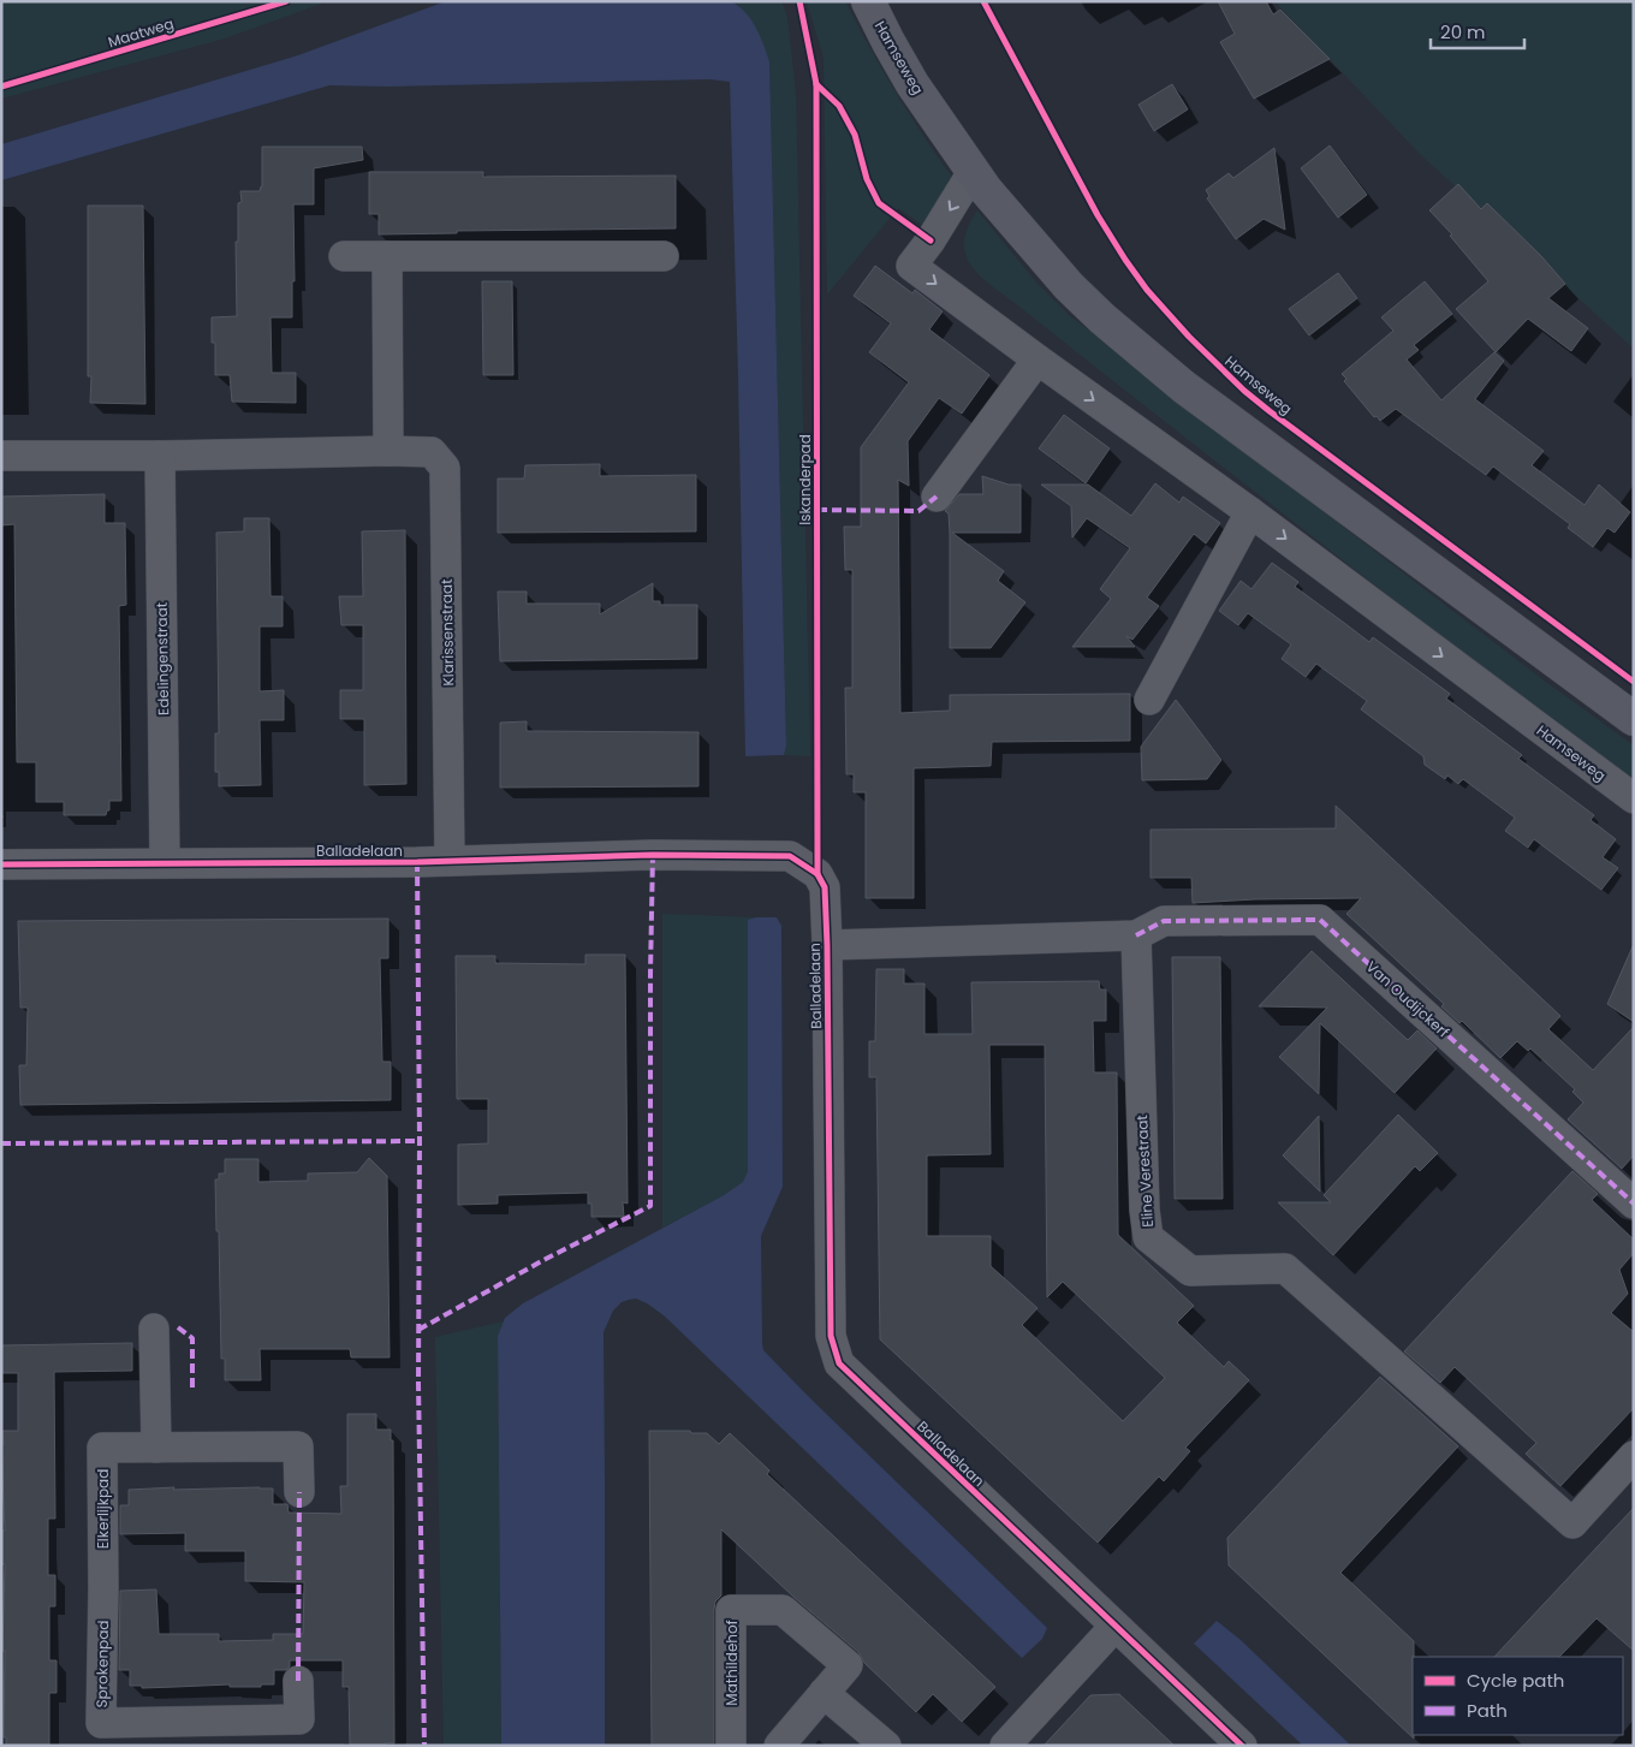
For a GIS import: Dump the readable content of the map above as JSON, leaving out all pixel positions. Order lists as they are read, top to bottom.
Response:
{
  "streets": {
    "street": [
      "Hamseweg",
      "Klarissenstraat",
      "Edelingenstraat",
      "Balladelaan",
      "Van Oudijckerf",
      "Eline Verestraat",
      "Elkerlijkpad",
      "Mathildehof",
      "Sprokenpad"
    ],
    "cycle path": ["Maatweg", "Iskanderpad"]
  },
  "crossings": [
    ["Klarissenstraat", "Edelingenstraat"],
    ["Klarissenstraat", "Balladelaan"],
    ["Edelingenstraat", "Balladelaan"],
    ["Van Oudijckerf", "Eline Verestraat"],
    ["Elkerlijkpad", "Sprokenpad"]
  ],
  "legend": ["Cycle path", "Path"],
  "scale_bar": "20 m"
}
